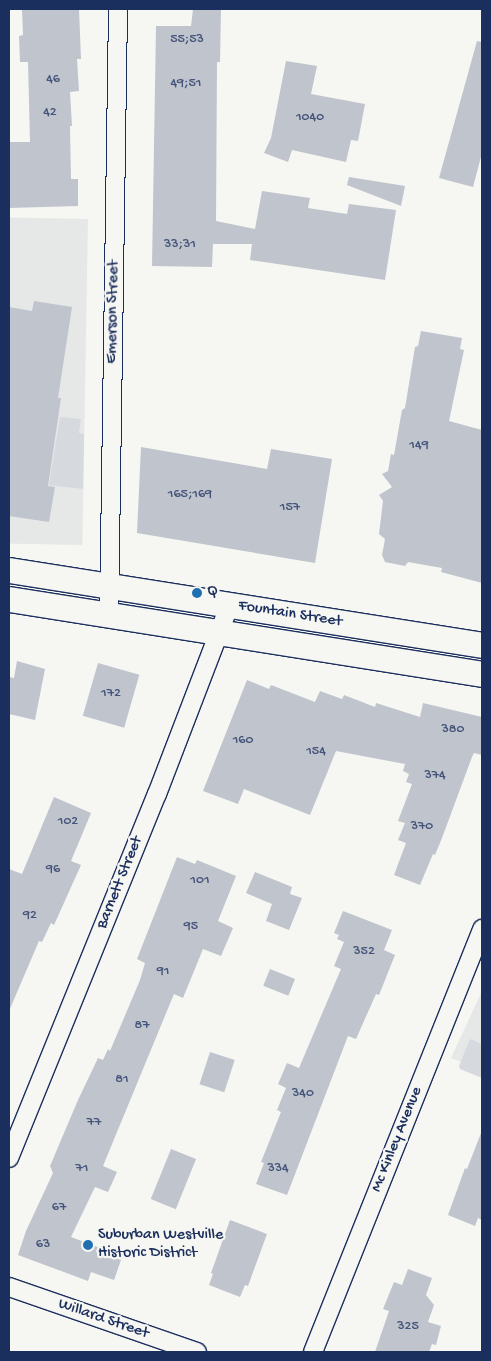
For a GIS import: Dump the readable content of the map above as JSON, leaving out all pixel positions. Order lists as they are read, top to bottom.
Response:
{
  "streets": {
    "main road": ["Fountain Street"],
    "street": [
      "Emerson Street",
      "Barnett Street",
      "Mc Kinley Avenue",
      "Willard Street"
    ]
  },
  "crossings": [
    ["Emerson Street", "Fountain Street"],
    ["Fountain Street", "Barnett Street"]
  ],
  "places": ["Q", "Suburban Westville Historic District"],
  "house_numbers": [
    "55;53",
    "46",
    "49;51",
    "42",
    "1040",
    "33;31",
    "149",
    "165;169",
    "157",
    "172",
    "380",
    "160",
    "154",
    "374",
    "102",
    "370",
    "96",
    "101",
    "92",
    "95",
    "352",
    "91",
    "87",
    "81",
    "340",
    "77",
    "71",
    "334",
    "67",
    "63",
    "325"
  ]
}
